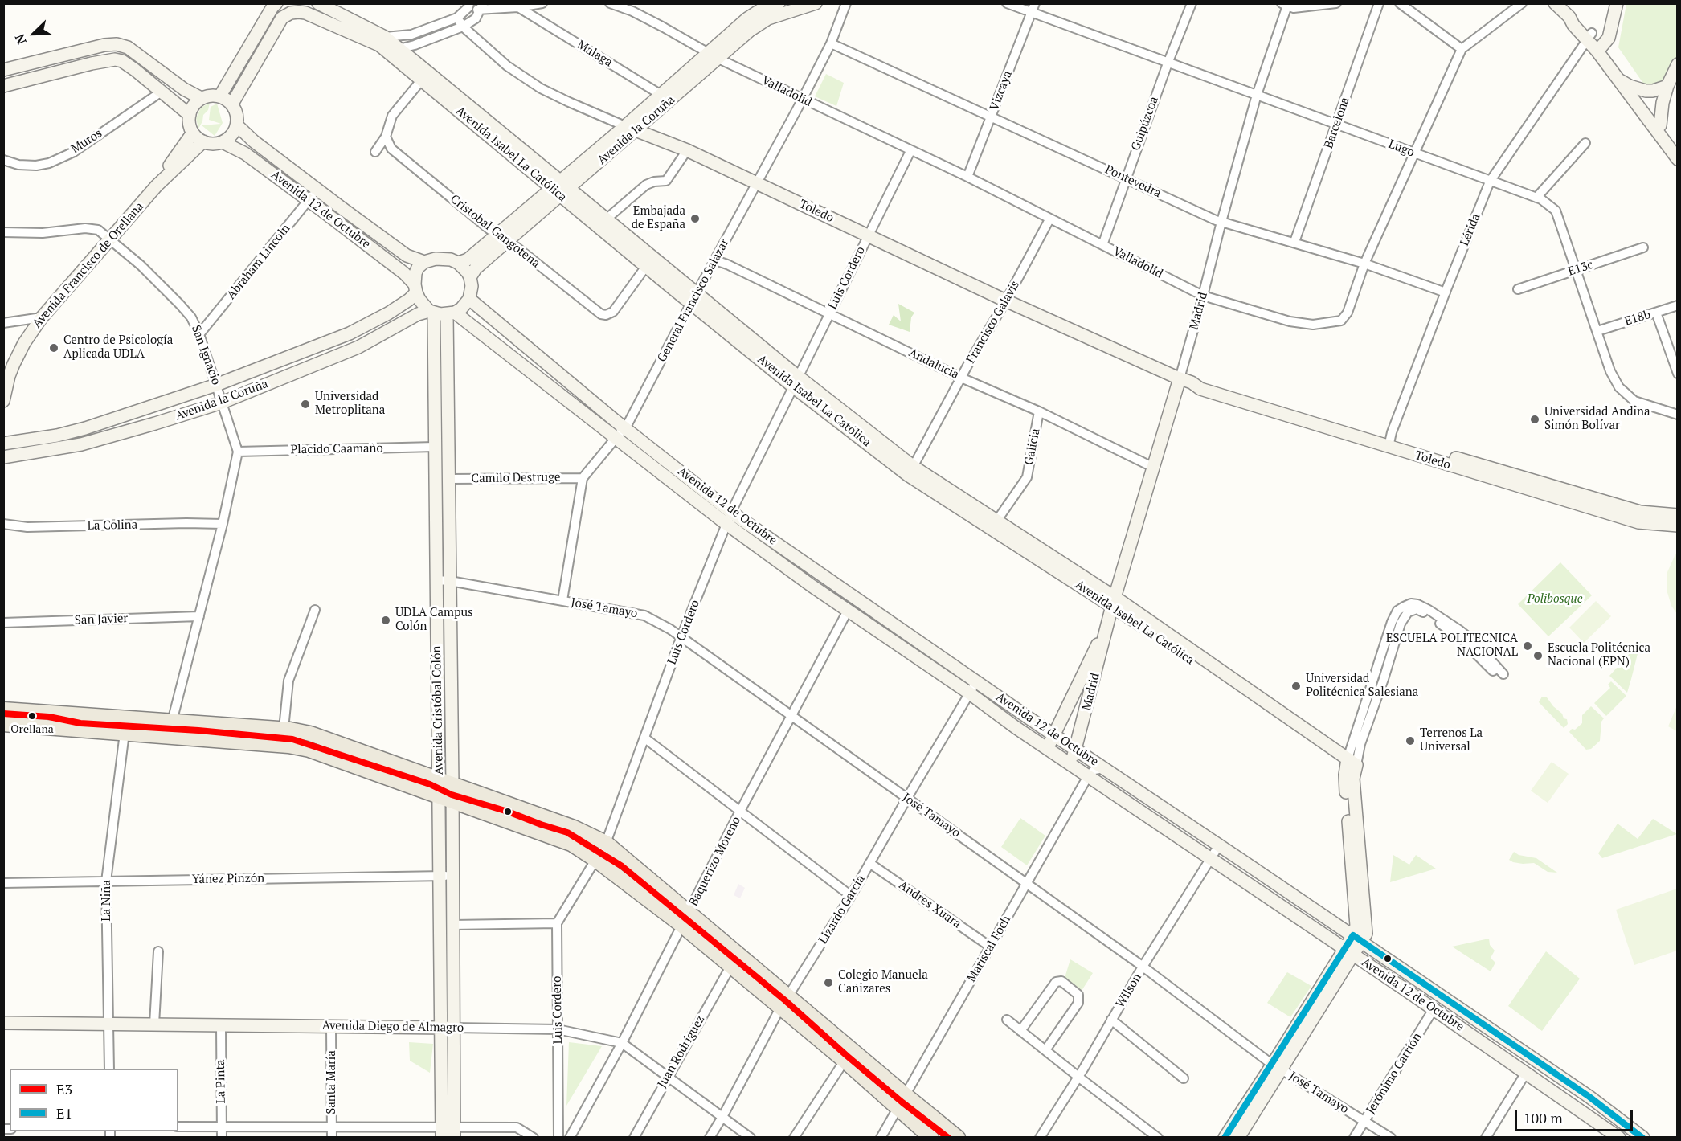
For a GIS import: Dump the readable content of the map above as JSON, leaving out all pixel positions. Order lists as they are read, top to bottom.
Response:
{
  "streets": {
    "main road": [
      "Avenida la Coruña",
      "Avenida Isabel La Católica",
      "Avenida 12 de Octubre",
      "Toledo",
      "Avenida Francisco de Orellana",
      "Madrid",
      "Avenida Cristóbal Colón",
      "Avenida Diego de Almagro"
    ],
    "street": [
      "Malaga",
      "Vizcaya",
      "Valladolid",
      "Barcelona",
      "Guipúzcoa",
      "Muros",
      "Lugo",
      "Pontevedra",
      "Lérida",
      "Cristobal Gangotena",
      "Abraham Lincoln",
      "E13c",
      "Luis Cordero",
      "General Francisco Salazar",
      "E18b",
      "Francisco Galavis",
      "San Ignacio",
      "Andalucia",
      "Galicia",
      "Placido Caamaño",
      "Camilo Destruge",
      "La Colina",
      "José Tamayo",
      "San Javier",
      "Baquerizo Moreno",
      "Yánez Pinzón",
      "La Niña",
      "Andres Xuara",
      "Lizardo García",
      "Mariscal Foch",
      "Wilson",
      "Juan Rodríguez",
      "Jerónimo Carrión",
      "La Pinta",
      "Santa María"
    ]
  },
  "crossings": [
    ["Malaga", "Avenida la Coruña"],
    ["Vizcaya", "Valladolid"],
    ["Vizcaya", "Lugo"],
    ["Vizcaya", "Pontevedra"],
    ["Valladolid", "Guipúzcoa"],
    ["Valladolid", "Avenida la Coruña"],
    ["Valladolid", "Lugo"],
    ["Valladolid", "Pontevedra"],
    ["Valladolid", "Luis Cordero"],
    ["Valladolid", "General Francisco Salazar"],
    ["Valladolid", "Madrid"],
    ["Valladolid", "Francisco Galavis"],
    ["Barcelona", "Lugo"],
    ["Barcelona", "Pontevedra"],
    ["Guipúzcoa", "Lugo"],
    ["Guipúzcoa", "Pontevedra"],
    ["Avenida la Coruña", "Avenida Isabel La Católica"],
    ["Avenida la Coruña", "Avenida 12 de Octubre"],
    ["Avenida la Coruña", "Toledo"],
    ["Avenida la Coruña", "Cristobal Gangotena"],
    ["Avenida la Coruña", "San Ignacio"],
    ["Avenida la Coruña", "Avenida Cristóbal Colón"],
    ["Lugo", "Lérida"],
    ["Lugo", "E13c"],
    ["Lugo", "Madrid"],
    ["Lugo", "E18b"],
    ["Avenida Isabel La Católica", "Avenida 12 de Octubre"],
    ["Avenida Isabel La Católica", "Cristobal Gangotena"],
    ["Avenida Isabel La Católica", "Avenida Francisco de Orellana"],
    ["Avenida Isabel La Católica", "Luis Cordero"],
    ["Avenida Isabel La Católica", "General Francisco Salazar"],
    ["Avenida Isabel La Católica", "Madrid"],
    ["Avenida Isabel La Católica", "Francisco Galavis"],
    ["Avenida Isabel La Católica", "Galicia"],
    ["Pontevedra", "Lérida"],
    ["Pontevedra", "General Francisco Salazar"],
    ["Pontevedra", "Madrid"],
    ["Avenida 12 de Octubre", "Abraham Lincoln"],
    ["Avenida 12 de Octubre", "Avenida Francisco de Orellana"],
    ["Avenida 12 de Octubre", "Luis Cordero"],
    ["Avenida 12 de Octubre", "General Francisco Salazar"],
    ["Avenida 12 de Octubre", "Madrid"],
    ["Avenida 12 de Octubre", "Avenida Cristóbal Colón"],
    ["Avenida 12 de Octubre", "Baquerizo Moreno"],
    ["Avenida 12 de Octubre", "Lizardo García"],
    ["Avenida 12 de Octubre", "Mariscal Foch"],
    ["Avenida 12 de Octubre", "Wilson"],
    ["Avenida 12 de Octubre", "Jerónimo Carrión"],
    ["Toledo", "Lérida"],
    ["Toledo", "Luis Cordero"],
    ["Toledo", "General Francisco Salazar"],
    ["Toledo", "Madrid"],
    ["Toledo", "Francisco Galavis"],
    ["Abraham Lincoln", "San Ignacio"],
    ["Avenida Francisco de Orellana", "San Ignacio"],
    ["Luis Cordero", "Andalucia"],
    ["Luis Cordero", "José Tamayo"],
    ["Luis Cordero", "Avenida Diego de Almagro"],
    ["General Francisco Salazar", "Andalucia"],
    ["General Francisco Salazar", "Camilo Destruge"],
    ["Madrid", "Andalucia"],
    ["Francisco Galavis", "Andalucia"],
    ["San Ignacio", "Placido Caamaño"],
    ["Andalucia", "Galicia"],
    ["Placido Caamaño", "Avenida Cristóbal Colón"],
    ["Camilo Destruge", "Avenida Cristóbal Colón"],
    ["José Tamayo", "Avenida Cristóbal Colón"],
    ["José Tamayo", "Baquerizo Moreno"],
    ["José Tamayo", "Lizardo García"],
    ["José Tamayo", "Mariscal Foch"],
    ["José Tamayo", "Wilson"],
    ["José Tamayo", "Jerónimo Carrión"],
    ["Avenida Cristóbal Colón", "Yánez Pinzón"],
    ["Avenida Cristóbal Colón", "Avenida Diego de Almagro"],
    ["Baquerizo Moreno", "Avenida Diego de Almagro"],
    ["Yánez Pinzón", "La Niña"],
    ["La Niña", "Avenida Diego de Almagro"],
    ["Andres Xuara", "Lizardo García"],
    ["Andres Xuara", "Mariscal Foch"],
    ["Lizardo García", "Avenida Diego de Almagro"],
    ["Avenida Diego de Almagro", "Juan Rodríguez"],
    ["Avenida Diego de Almagro", "La Pinta"],
    ["Avenida Diego de Almagro", "Santa María"]
  ],
  "parks": ["Polibosque"],
  "places": [
    "Embajada de España",
    "Centro de Psicología Aplicada UDLA",
    "Universidad Metroplitana",
    "Universidad Andina Simón Bolívar",
    "UDLA Campus Colón",
    "ESCUELA POLITECNICA NACIONAL",
    "Escuela Politécnica Nacional (EPN)",
    "Universidad Politécnica Salesiana",
    "Orellana",
    "Terrenos La Universal",
    "Colegio Manuela Cañizares"
  ],
  "lines": ["transit line E3", "transit line E1"],
  "legend": ["E3", "E1"],
  "scale_bar": "100 m",
  "north": "bottom left"
}
